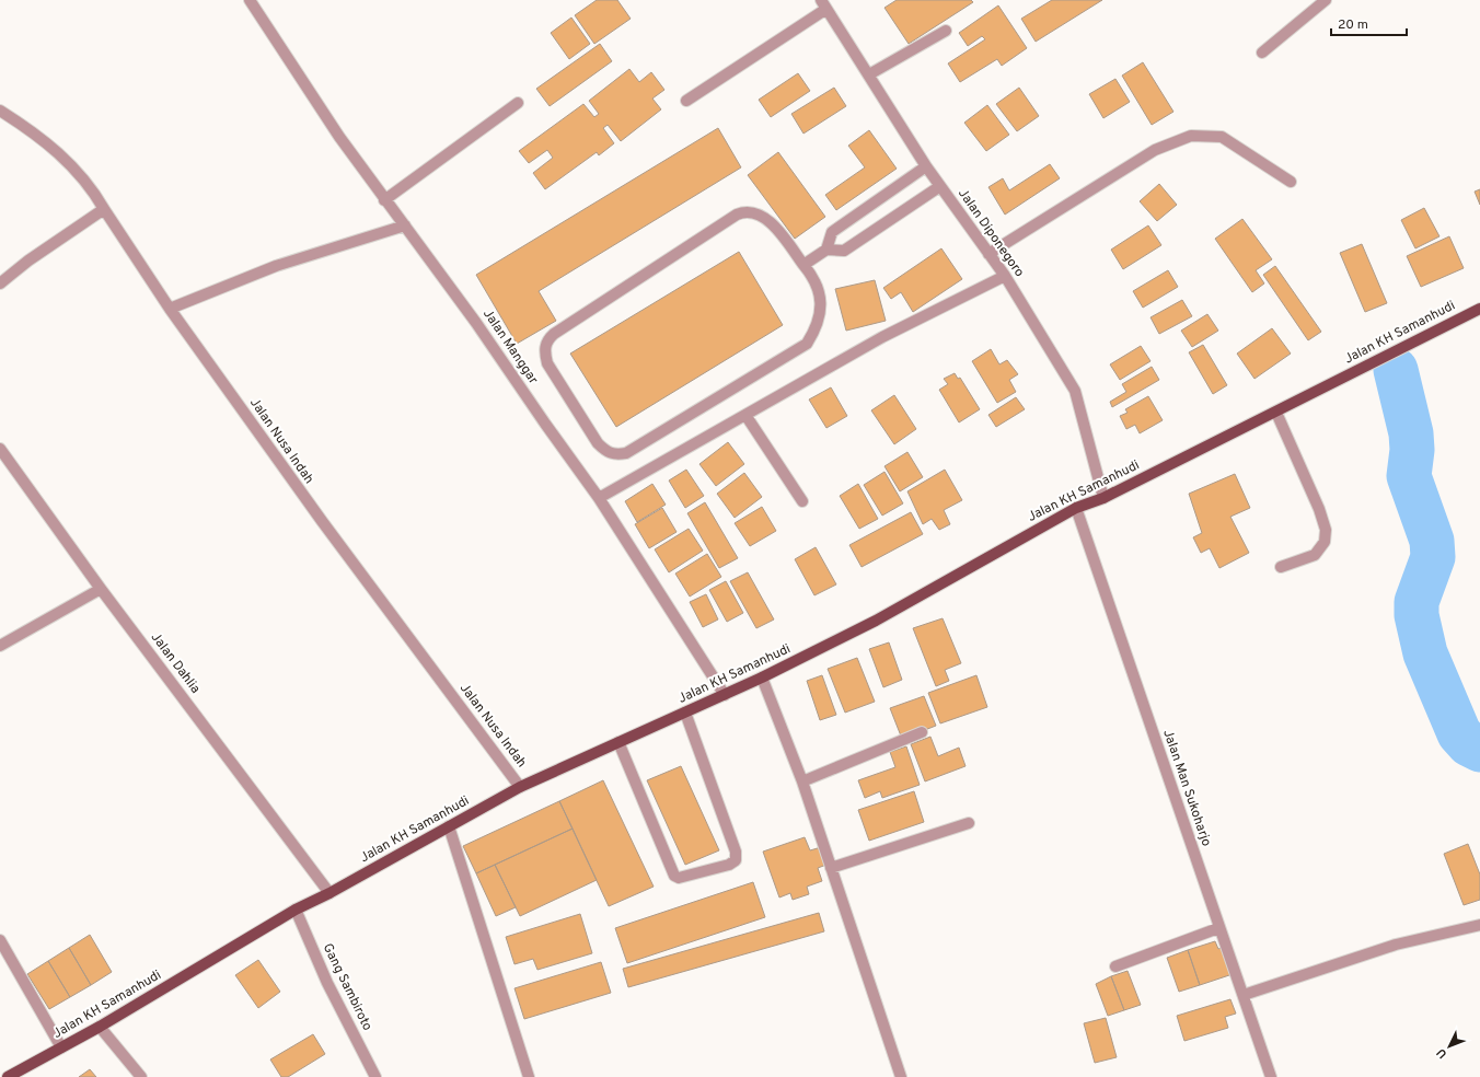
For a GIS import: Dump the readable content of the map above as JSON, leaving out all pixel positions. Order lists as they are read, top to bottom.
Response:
{
  "streets": {
    "main road": ["Jalan KH Samanhudi"],
    "street": [
      "Jalan Diponegoro",
      "Jalan Manggar",
      "Jalan Nusa Indah",
      "Jalan Dahlia",
      "Jalan Man Sukoharjo",
      "Gang Sambiroto"
    ]
  },
  "crossings": [
    ["Jalan Diponegoro", "Jalan KH Samanhudi"],
    ["Jalan KH Samanhudi", "Jalan Manggar"],
    ["Jalan KH Samanhudi", "Jalan Nusa Indah"],
    ["Jalan KH Samanhudi", "Jalan Dahlia"],
    ["Jalan KH Samanhudi", "Jalan Man Sukoharjo"],
    ["Jalan KH Samanhudi", "Gang Sambiroto"]
  ],
  "scale_bar": "20 m",
  "north": "bottom left"
}
